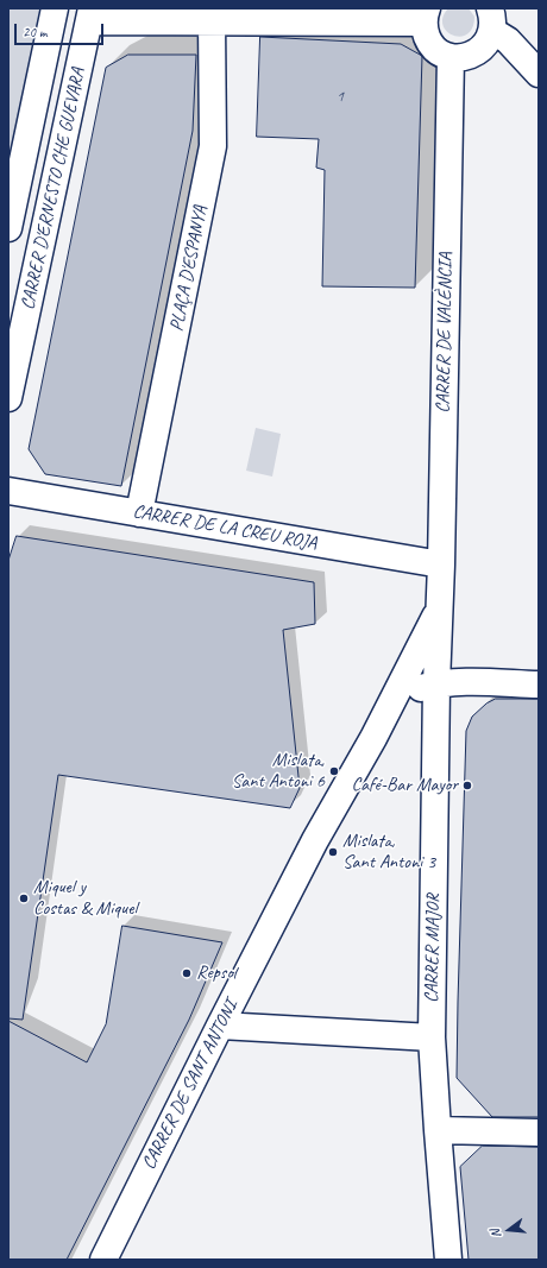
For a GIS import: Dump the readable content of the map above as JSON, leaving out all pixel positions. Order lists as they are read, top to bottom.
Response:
{
  "streets": {
    "street": [
      "CARRER D'ERNESTO CHE GUEVARA",
      "PLAÇA D'ESPANYA",
      "CARRER DE VALÈNCIA",
      "CARRER DE LA CREU ROJA",
      "CARRER MAJOR",
      "CARRER DE SANT ANTONI"
    ]
  },
  "crossings": [
    ["PLAÇA D'ESPANYA", "CARRER DE LA CREU ROJA"],
    ["CARRER DE VALÈNCIA", "CARRER DE LA CREU ROJA"],
    ["CARRER DE VALÈNCIA", "CARRER MAJOR"],
    ["CARRER DE VALÈNCIA", "CARRER DE SANT ANTONI"],
    ["CARRER MAJOR", "CARRER DE SANT ANTONI"]
  ],
  "places": [
    "Mislata, Sant Antoni 6",
    "Café-Bar Mayor",
    "Mislata, Sant Antoni 3",
    "Miquel y Costas & Miquel",
    "Repsol"
  ],
  "house_numbers": ["1"],
  "scale_bar": "20 m",
  "north": "left"
}
